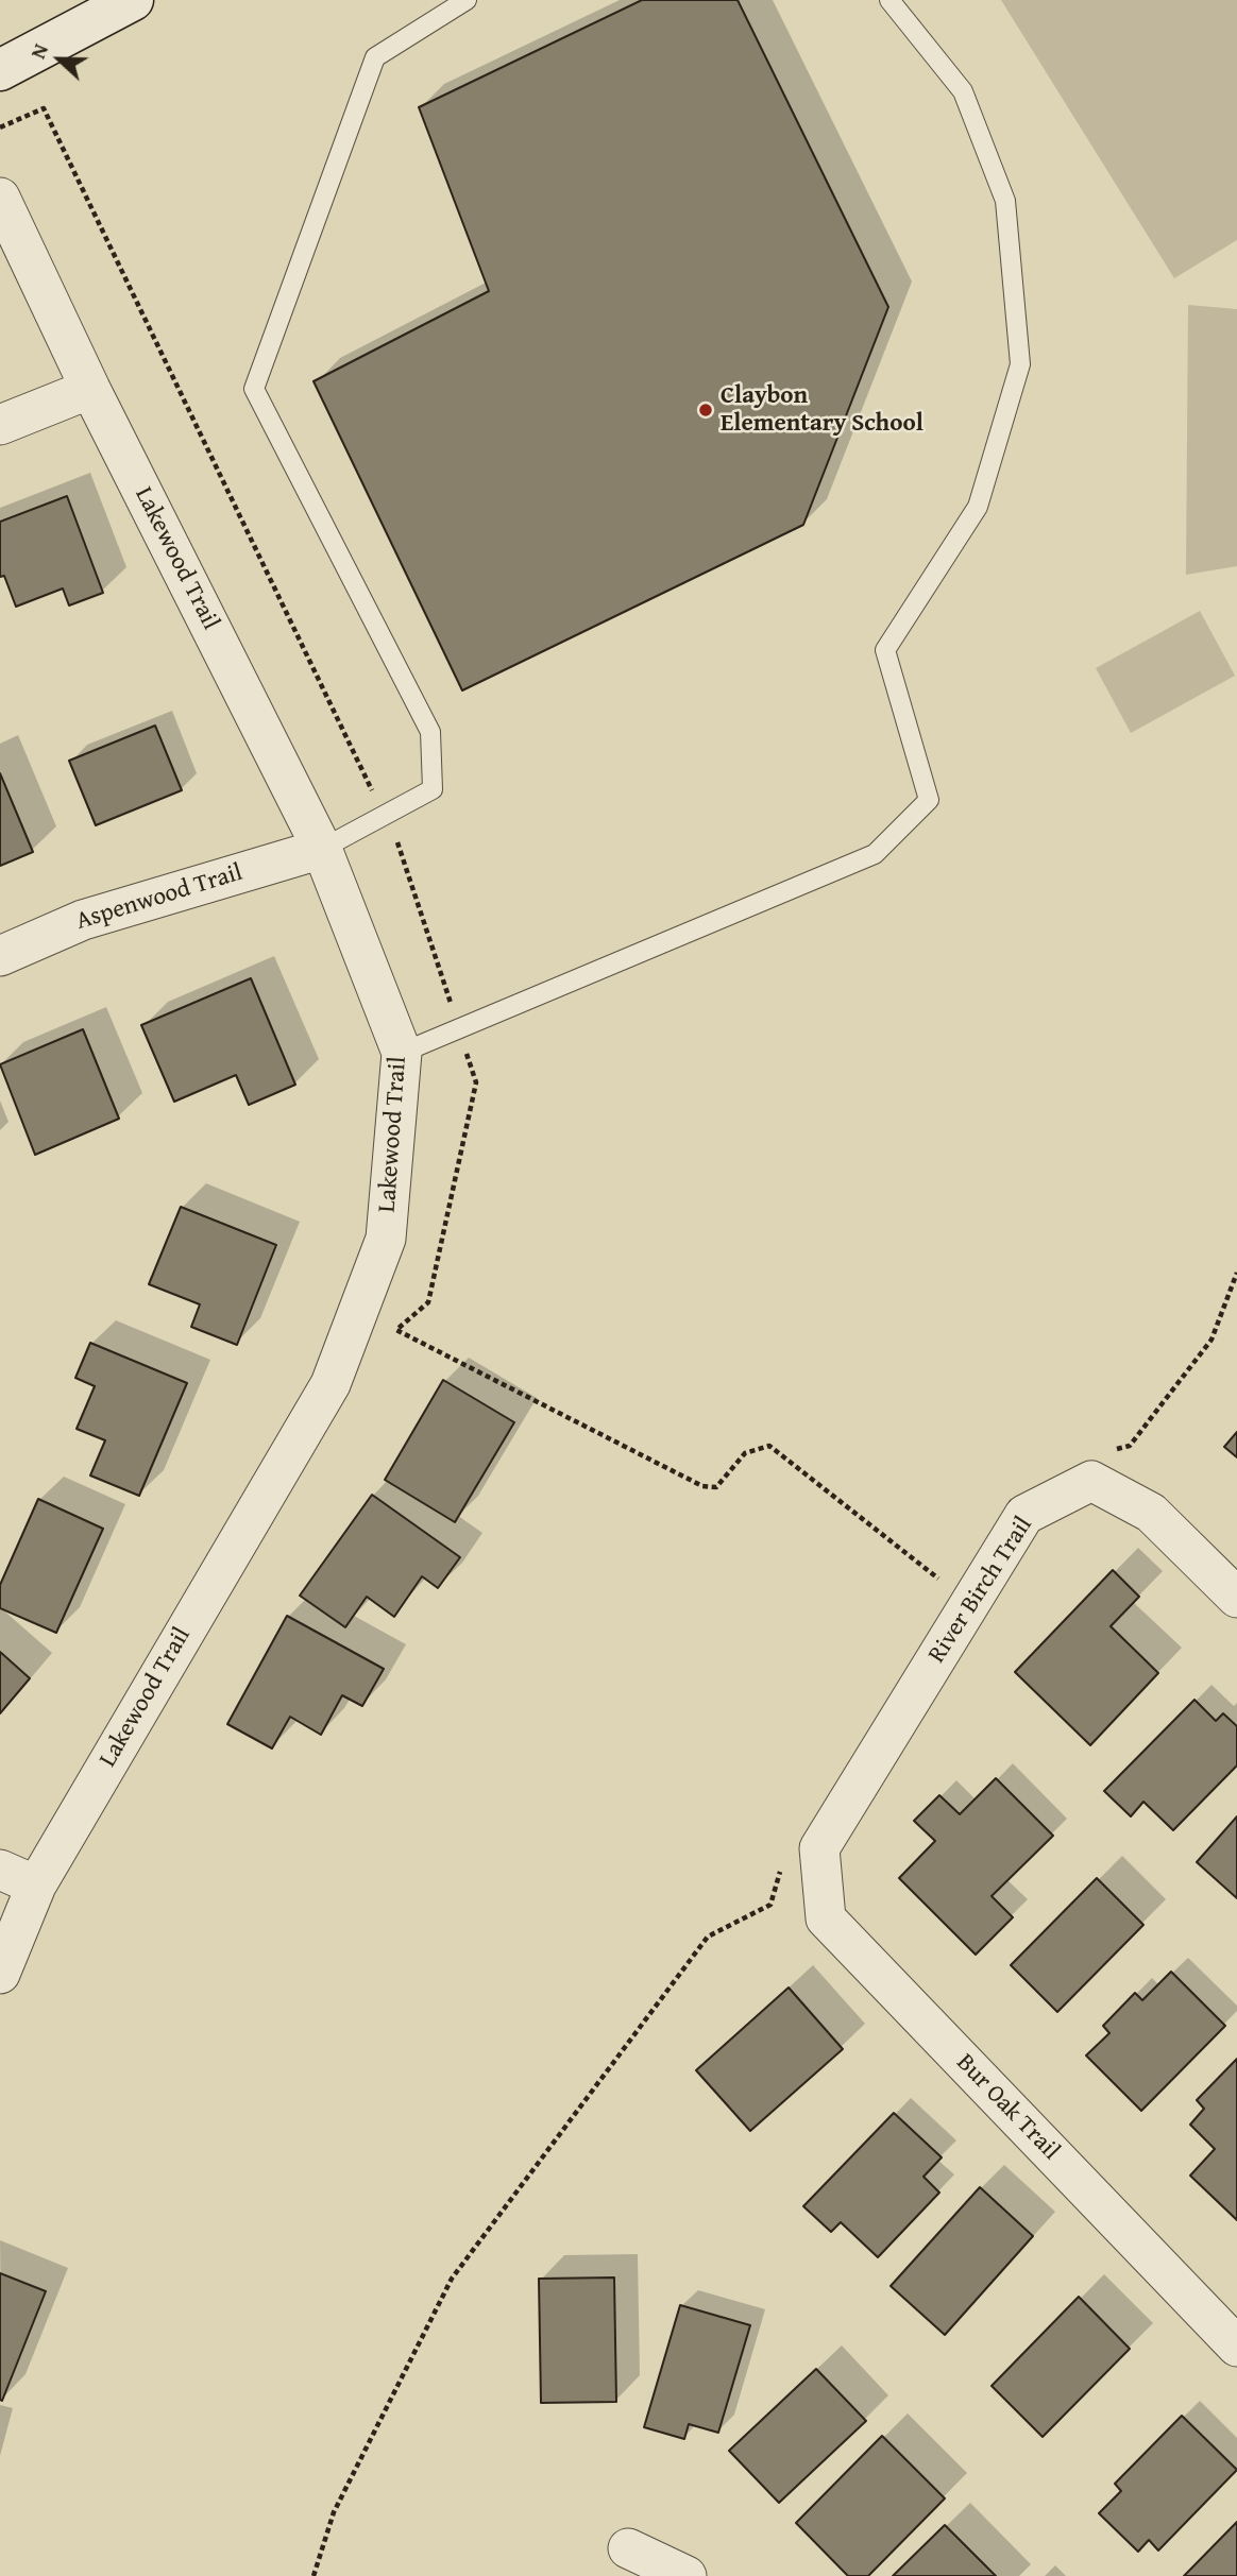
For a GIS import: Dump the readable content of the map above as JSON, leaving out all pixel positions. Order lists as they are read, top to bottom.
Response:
{
  "streets": {
    "street": [
      "Lakewood Trail",
      "Aspenwood Trail",
      "River Birch Trail",
      "Bur Oak Trail"
    ]
  },
  "crossings": [
    ["Lakewood Trail", "Aspenwood Trail"],
    ["River Birch Trail", "Bur Oak Trail"]
  ],
  "places": ["Claybon Elementary School"],
  "north": "left"
}
